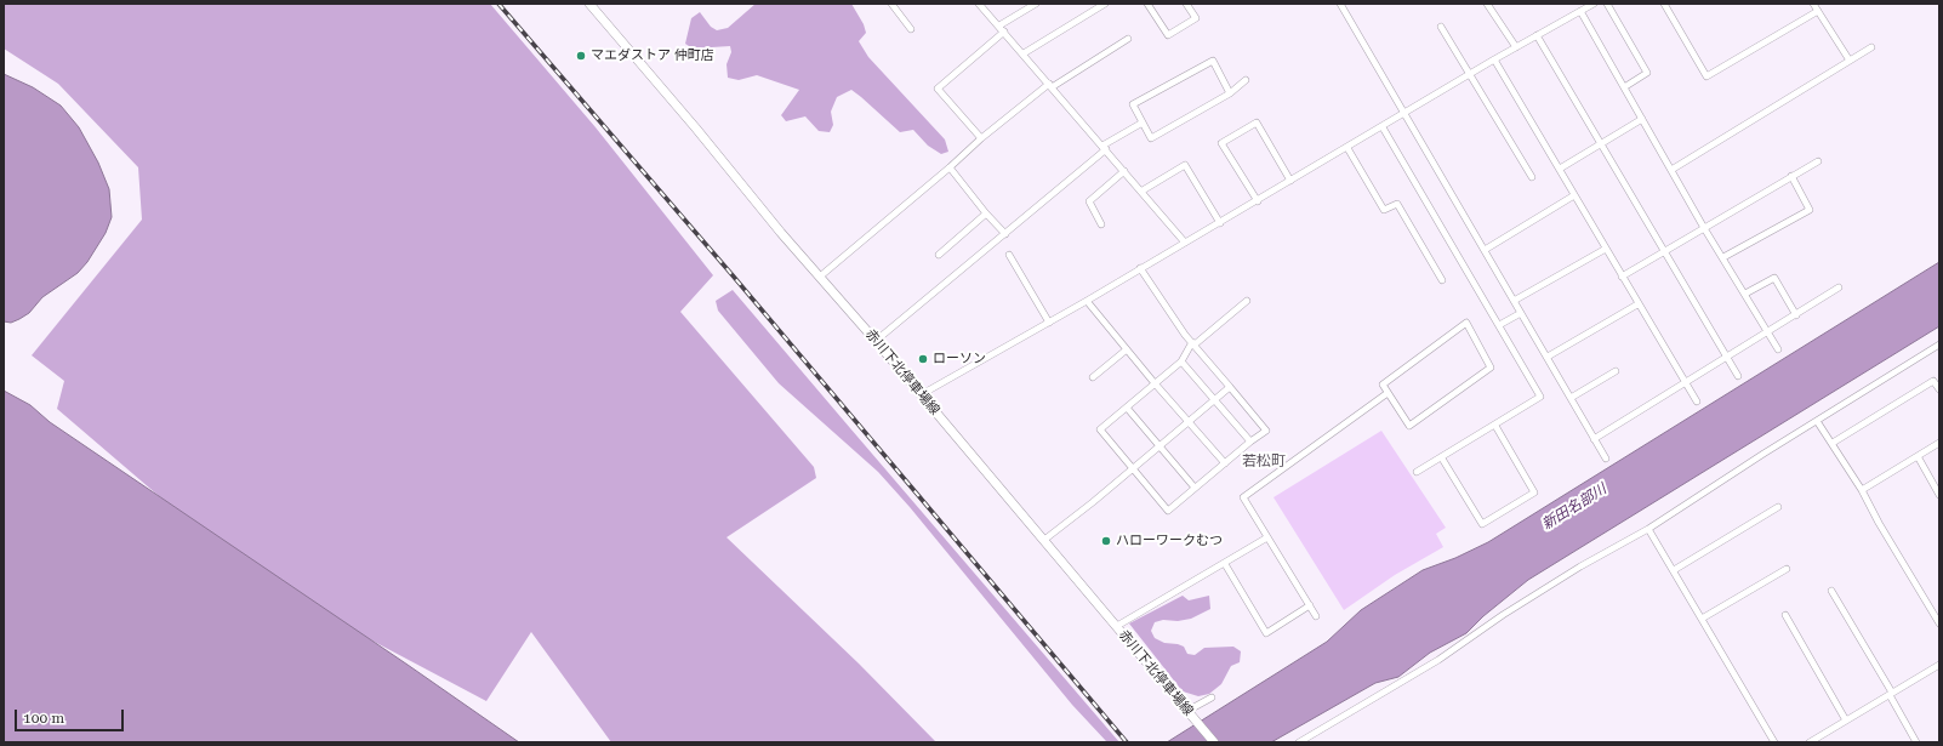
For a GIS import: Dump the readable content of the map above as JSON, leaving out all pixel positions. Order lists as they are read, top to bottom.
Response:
{
  "streets": {
    "main road": ["赤川下北停車場線"]
  },
  "districts": ["若松町"],
  "water": ["新田名部川"],
  "places": ["マエダストア 仲町店", "ローソン", "ハローワークむつ"],
  "scale_bar": "100 m"
}
